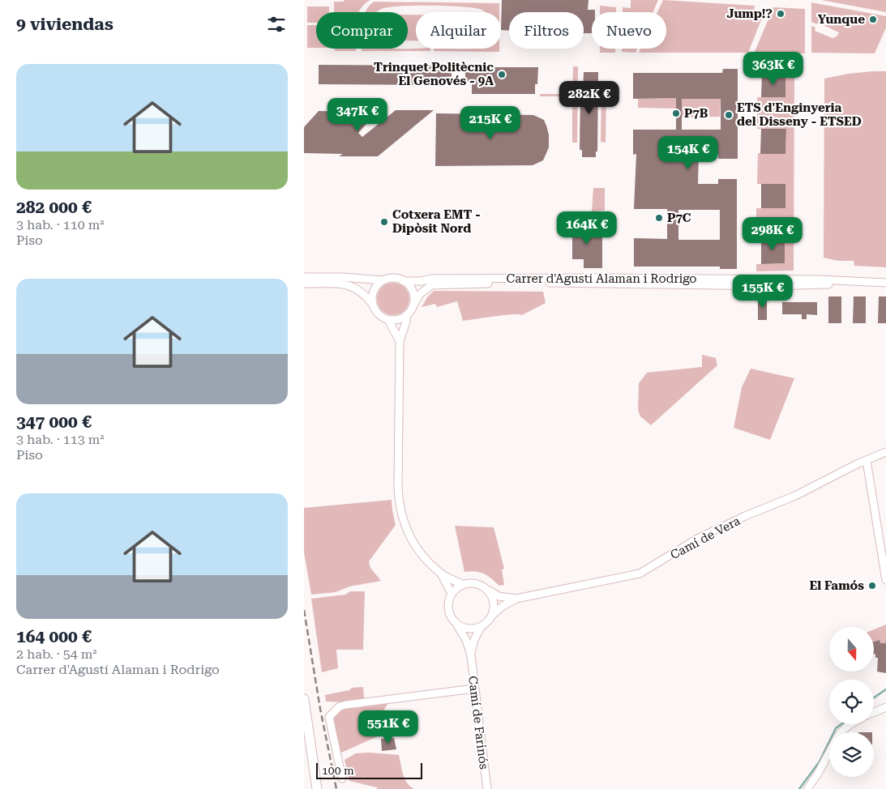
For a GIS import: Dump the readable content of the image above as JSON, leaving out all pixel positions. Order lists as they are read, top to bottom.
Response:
{
  "streets": {
    "street": ["Carrer d'Agustí Alaman i Rodrigo", "Camí de Vera", "Camí de Farinós"]
  },
  "crossings": [
    ["Camí de Vera", "Camí de Farinós"]
  ],
  "places": [
    "Jump!?",
    "Yunque",
    "Trinquet Politècnic El Genovés - 9A",
    "P7B",
    "ETS d'Enginyeria del Disseny - ETSED",
    "P7C",
    "Cotxera EMT - Dipòsit Nord",
    "El Famós"
  ],
  "scale_bar": "100 m",
  "north": "bottom",
  "page": {
    "heading": "9 viviendas",
    "chip": [
      "Comprar",
      "Alquilar",
      "Filtros",
      "Nuevo"
    ],
    "list": [
      {
        "name": "282 000 €",
        "note": "3 hab. · 110 m² · Piso"
      },
      {
        "name": "347 000 €",
        "note": "3 hab. · 113 m² · Piso"
      },
      {
        "name": "164 000 €",
        "note": "2 hab. · 54 m² · Carrer d'Agustí Alaman i Rodrigo"
      }
    ],
    "price": [
      "363K €",
      "282K €",
      "347K €",
      "215K €",
      "154K €",
      "164K €",
      "298K €",
      "155K €",
      "551K €"
    ],
    "scale": "100 m"
  }
}
